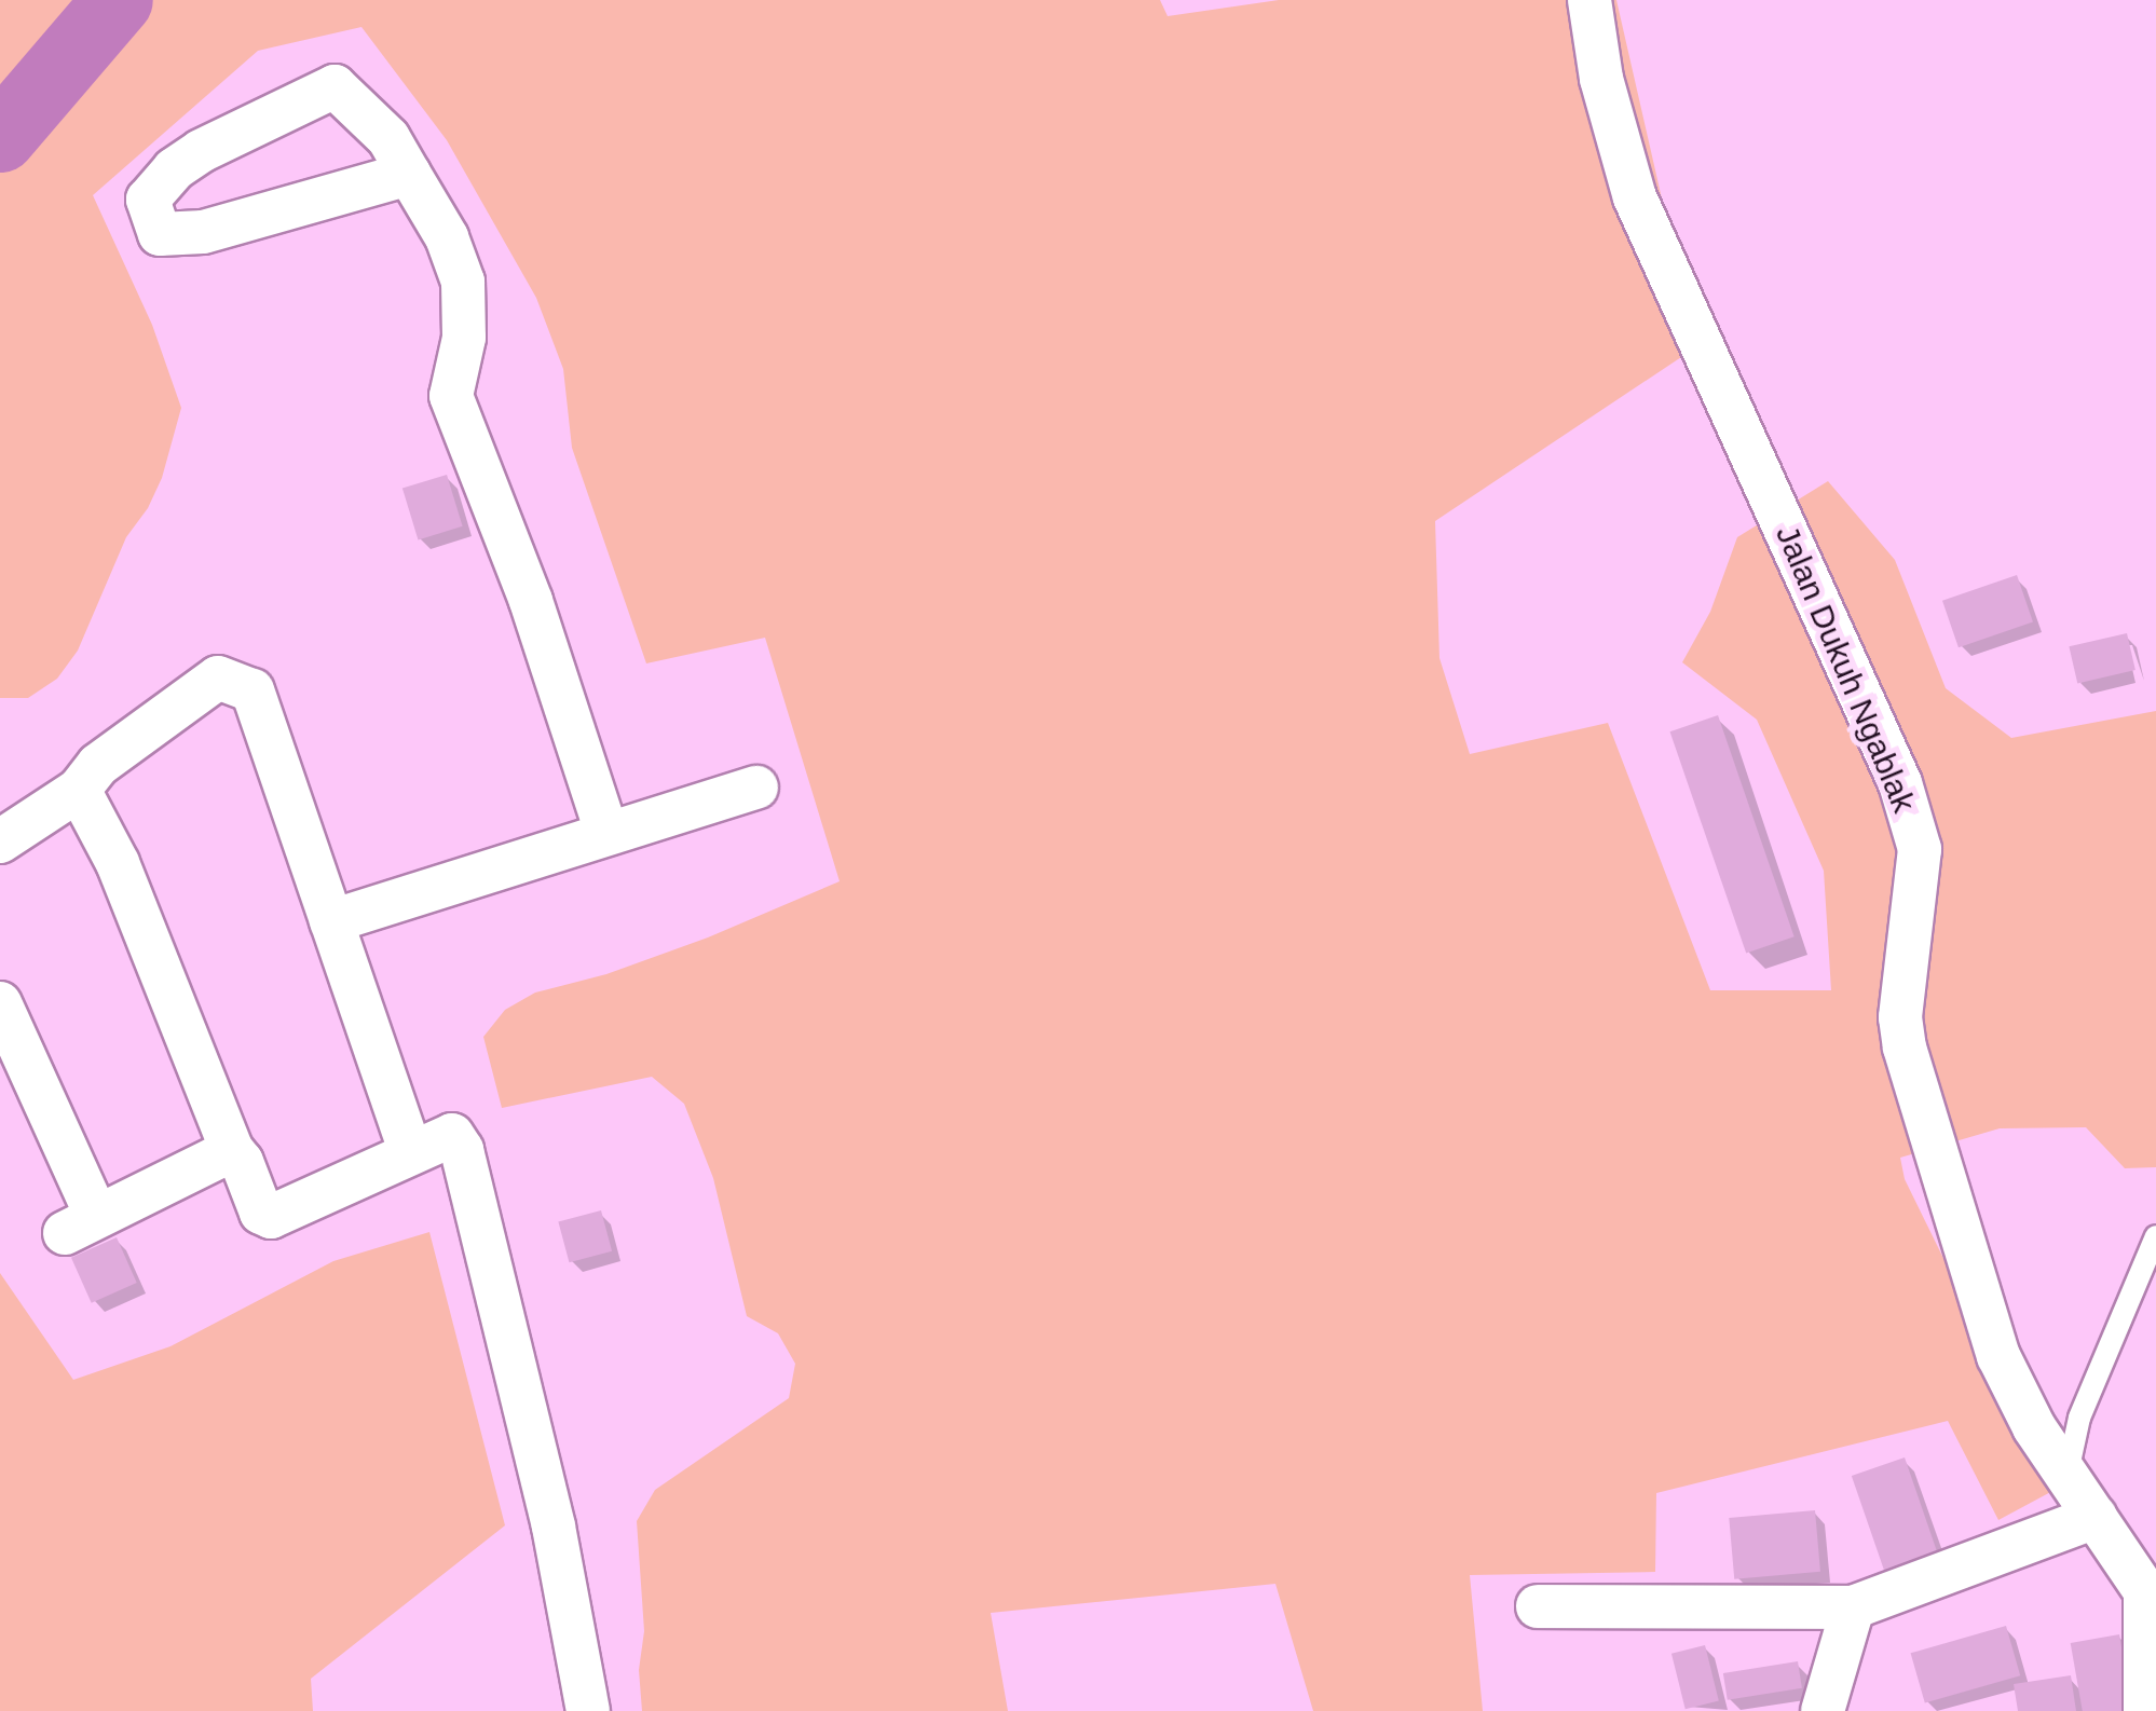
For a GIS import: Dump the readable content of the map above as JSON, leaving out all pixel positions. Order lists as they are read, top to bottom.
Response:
{
  "streets": {
    "street": ["Jalan Dukuh Ngablak"]
  }
}
